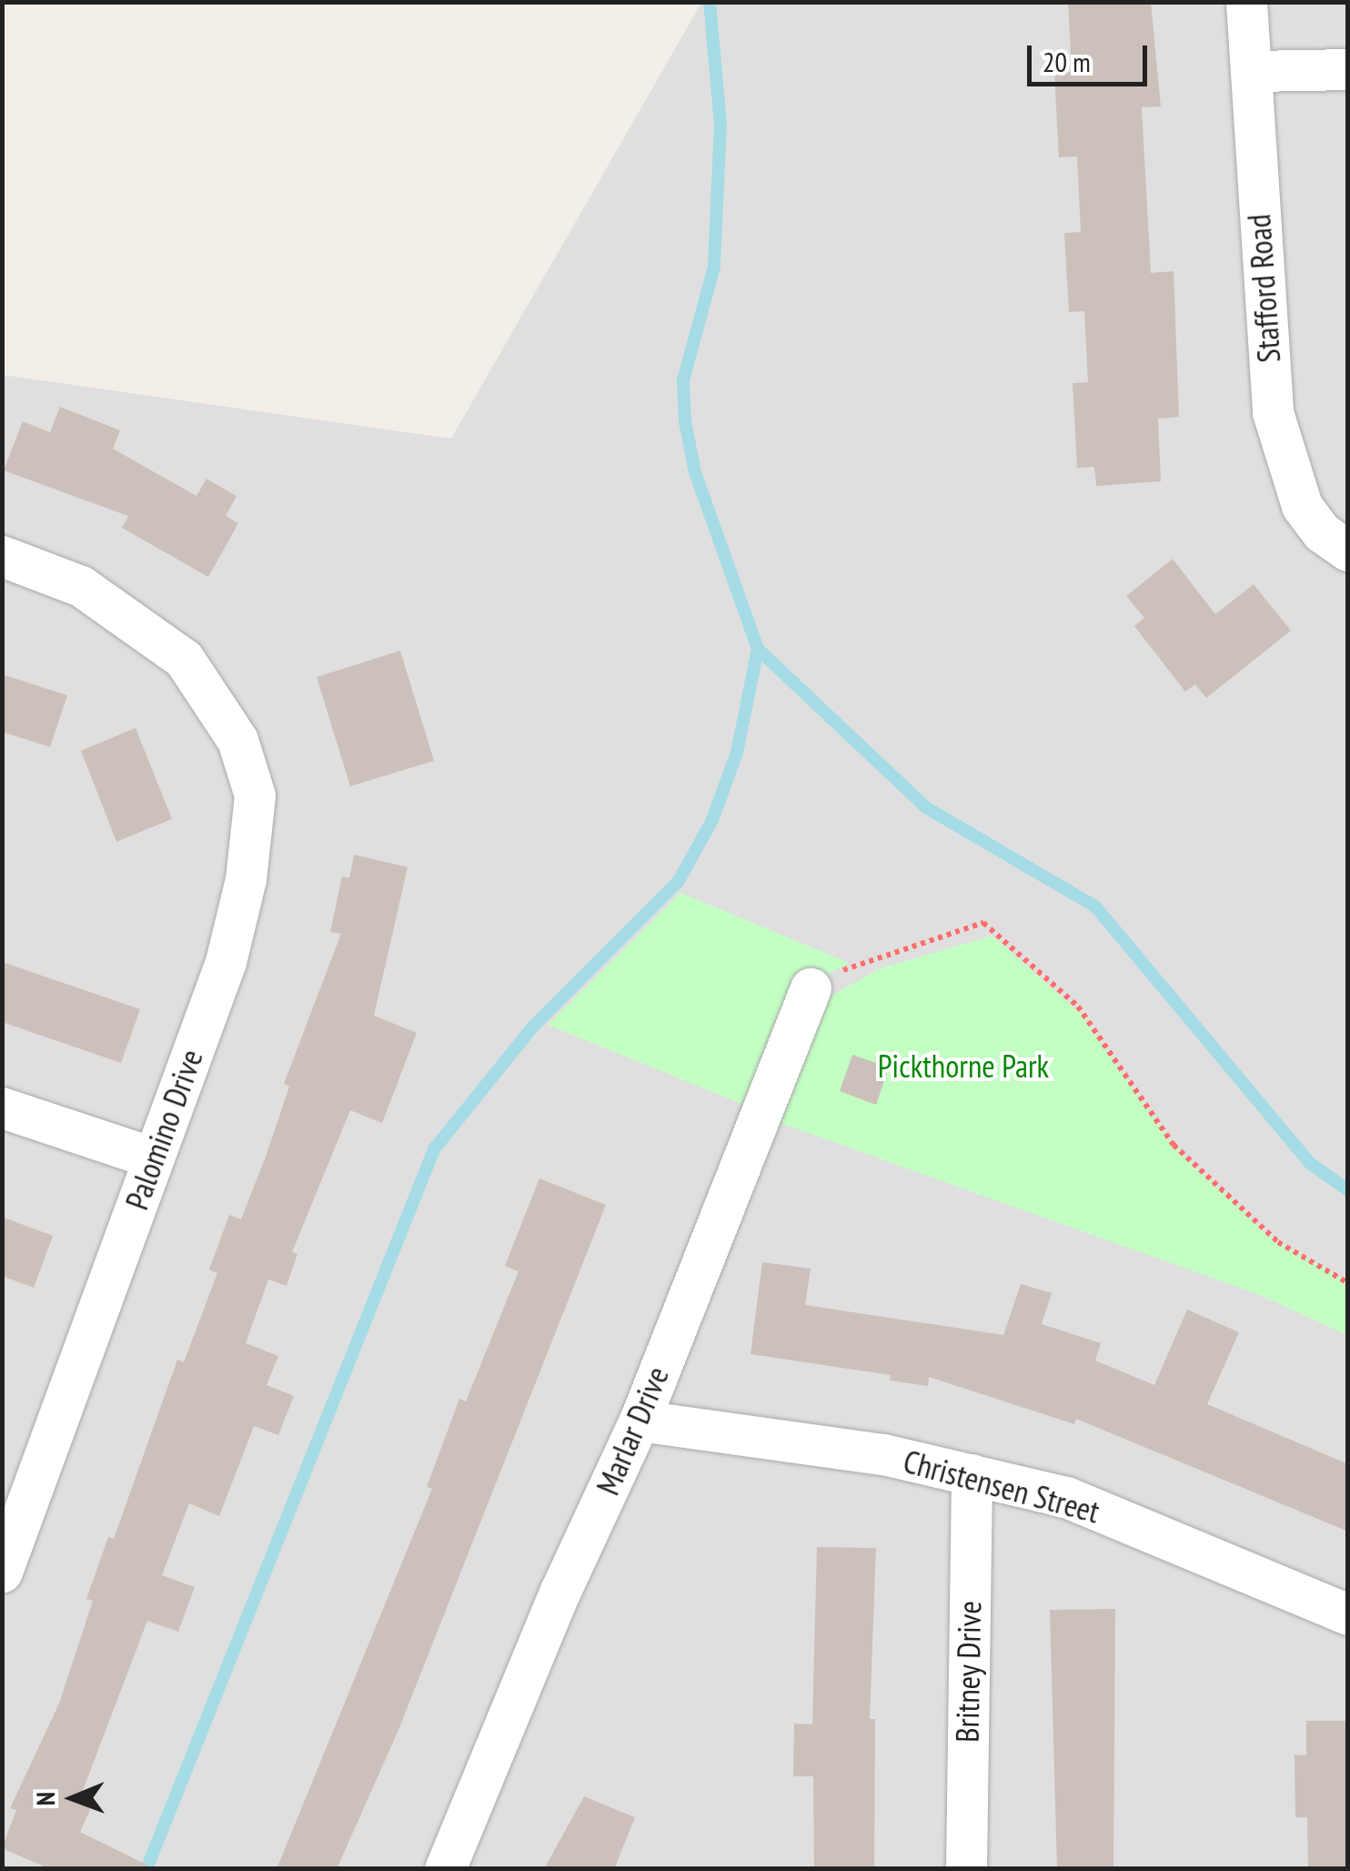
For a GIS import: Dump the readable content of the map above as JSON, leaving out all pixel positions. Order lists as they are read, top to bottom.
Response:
{
  "streets": {
    "street": [
      "Stafford Road",
      "Palomino Drive",
      "Marlar Drive",
      "Christensen Street",
      "Britney Drive"
    ]
  },
  "crossings": [
    ["Marlar Drive", "Christensen Street"],
    ["Christensen Street", "Britney Drive"]
  ],
  "parks": ["Pickthorne Park"],
  "scale_bar": "20 m",
  "north": "left"
}
